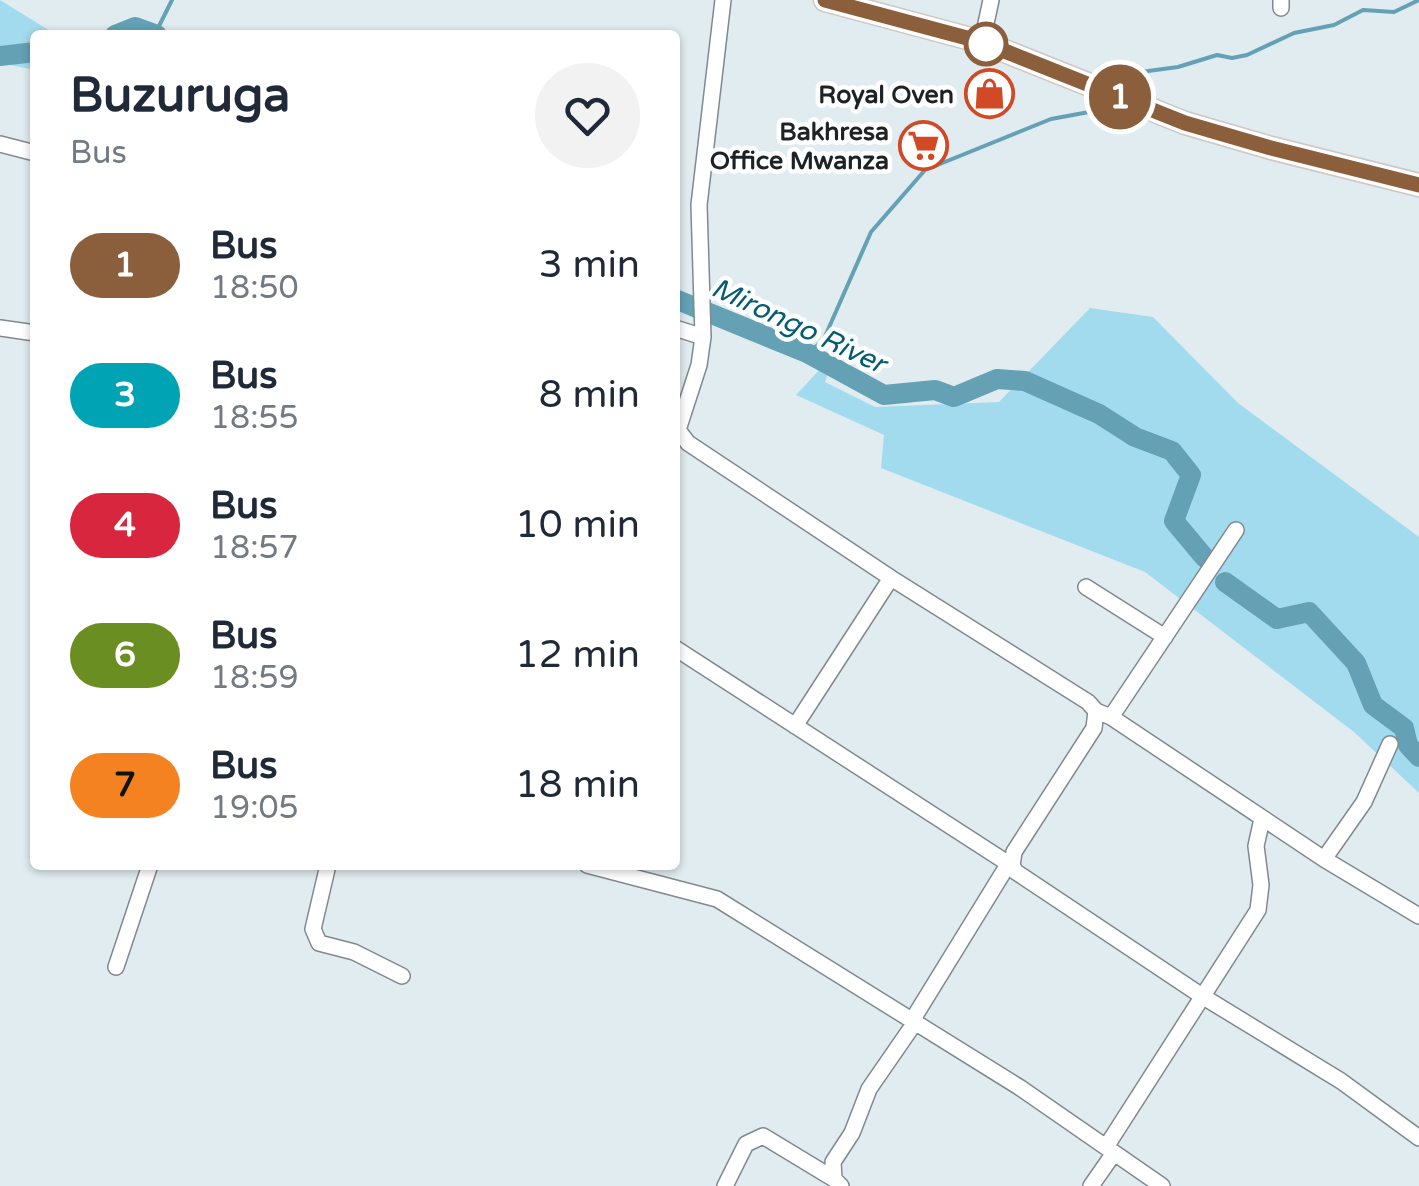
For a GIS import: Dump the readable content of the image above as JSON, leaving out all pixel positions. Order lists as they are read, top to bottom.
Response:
{
  "water": ["Mirongo River"],
  "places": {
    "shop": ["Royal Oven"],
    "supermarket": ["Bakhresa Office Mwanza"]
  },
  "lines": ["bus line 1"],
  "page": {
    "on_map": "1",
    "heading": ["Buzuruga", "Bus"],
    "list": [
      {
        "mark": "1",
        "name": "Bus",
        "note": "18:50",
        "value": "3 min"
      },
      {
        "mark": "3",
        "name": "Bus",
        "note": "18:55",
        "value": "8 min"
      },
      {
        "mark": "4",
        "name": "Bus",
        "note": "18:57",
        "value": "10 min"
      },
      {
        "mark": "6",
        "name": "Bus",
        "note": "18:59",
        "value": "12 min"
      },
      {
        "mark": "7",
        "name": "Bus",
        "note": "19:05",
        "value": "18 min"
      }
    ]
  }
}
